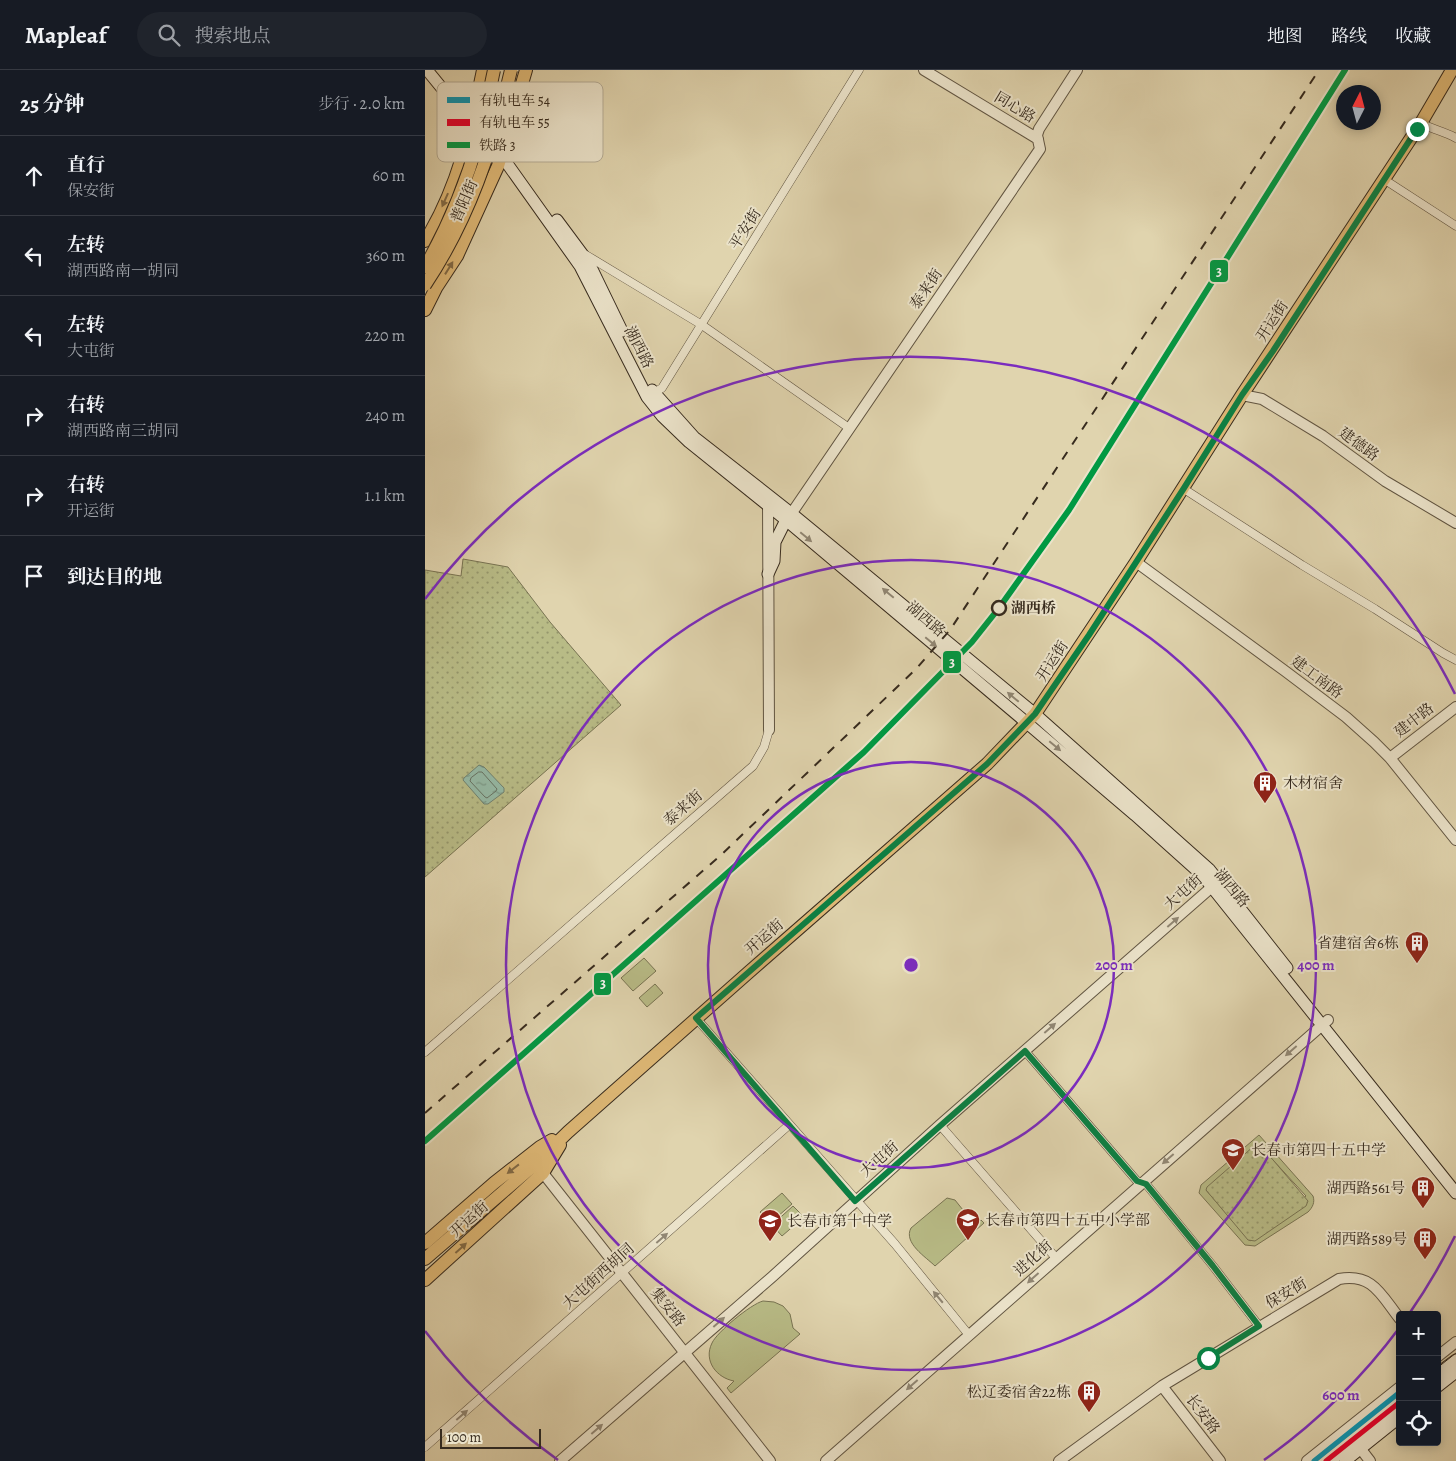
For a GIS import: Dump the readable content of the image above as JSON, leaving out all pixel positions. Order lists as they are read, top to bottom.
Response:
{
  "streets": {
    "main road": ["普阳街", "开运街", "湖西路"],
    "street": [
      "同心路",
      "平安街",
      "泰来街",
      "建德路",
      "建工南路",
      "建中路",
      "大屯街",
      "进化街",
      "大屯街西胡同",
      "保安街",
      "集安路",
      "长安路"
    ]
  },
  "crossings": [
    ["同心路", "泰来街"],
    ["平安街", "湖西路"],
    ["泰来街", "湖西路"],
    ["开运街", "湖西路"],
    ["开运街", "建德路"],
    ["开运街", "建工南路"],
    ["开运街", "集安路"],
    ["湖西路", "大屯街"],
    ["湖西路", "进化街"],
    ["建工南路", "建中路"],
    ["大屯街", "集安路"],
    ["大屯街西胡同", "集安路"],
    ["保安街", "长安路"]
  ],
  "one_way": ["大屯街", "进化街", "大屯街西胡同"],
  "places": {
    "other": ["湖西桥"],
    "building": [
      "木材宿舍",
      "省建宿舍6栋",
      "湖西路561号",
      "湖西路589号",
      "松辽委宿舍22栋"
    ],
    "school or university": ["长春市第四十五中学", "长春市第四十五中小学部", "长春市第十中学"]
  },
  "lines": ["rail line 3", "tram line 54", "tram line 55"],
  "legend": ["有轨电车 54", "有轨电车 55", "铁路 3"],
  "scale_bar": "100 m",
  "north": "top",
  "page": {
    "header": "Mapleaf",
    "search": "搜索地点",
    "nav": ["地图", "路线", "收藏"],
    "heading": ["25 分钟", "步行 · 2.0 km"],
    "list": [
      ["直行", "保安街", "60 m"],
      ["左转", "湖西路南一胡同", "360 m"],
      ["左转", "大屯街", "220 m"],
      ["右转", "湖西路南三胡同", "240 m"],
      ["右转", "开运街", "1.1 km"],
      "到达目的地"
    ],
    "map_buttons": ["+", "−"],
    "scale": "100 m"
  },
  "rings": ["200 m", "400 m", "600 m"]
}
